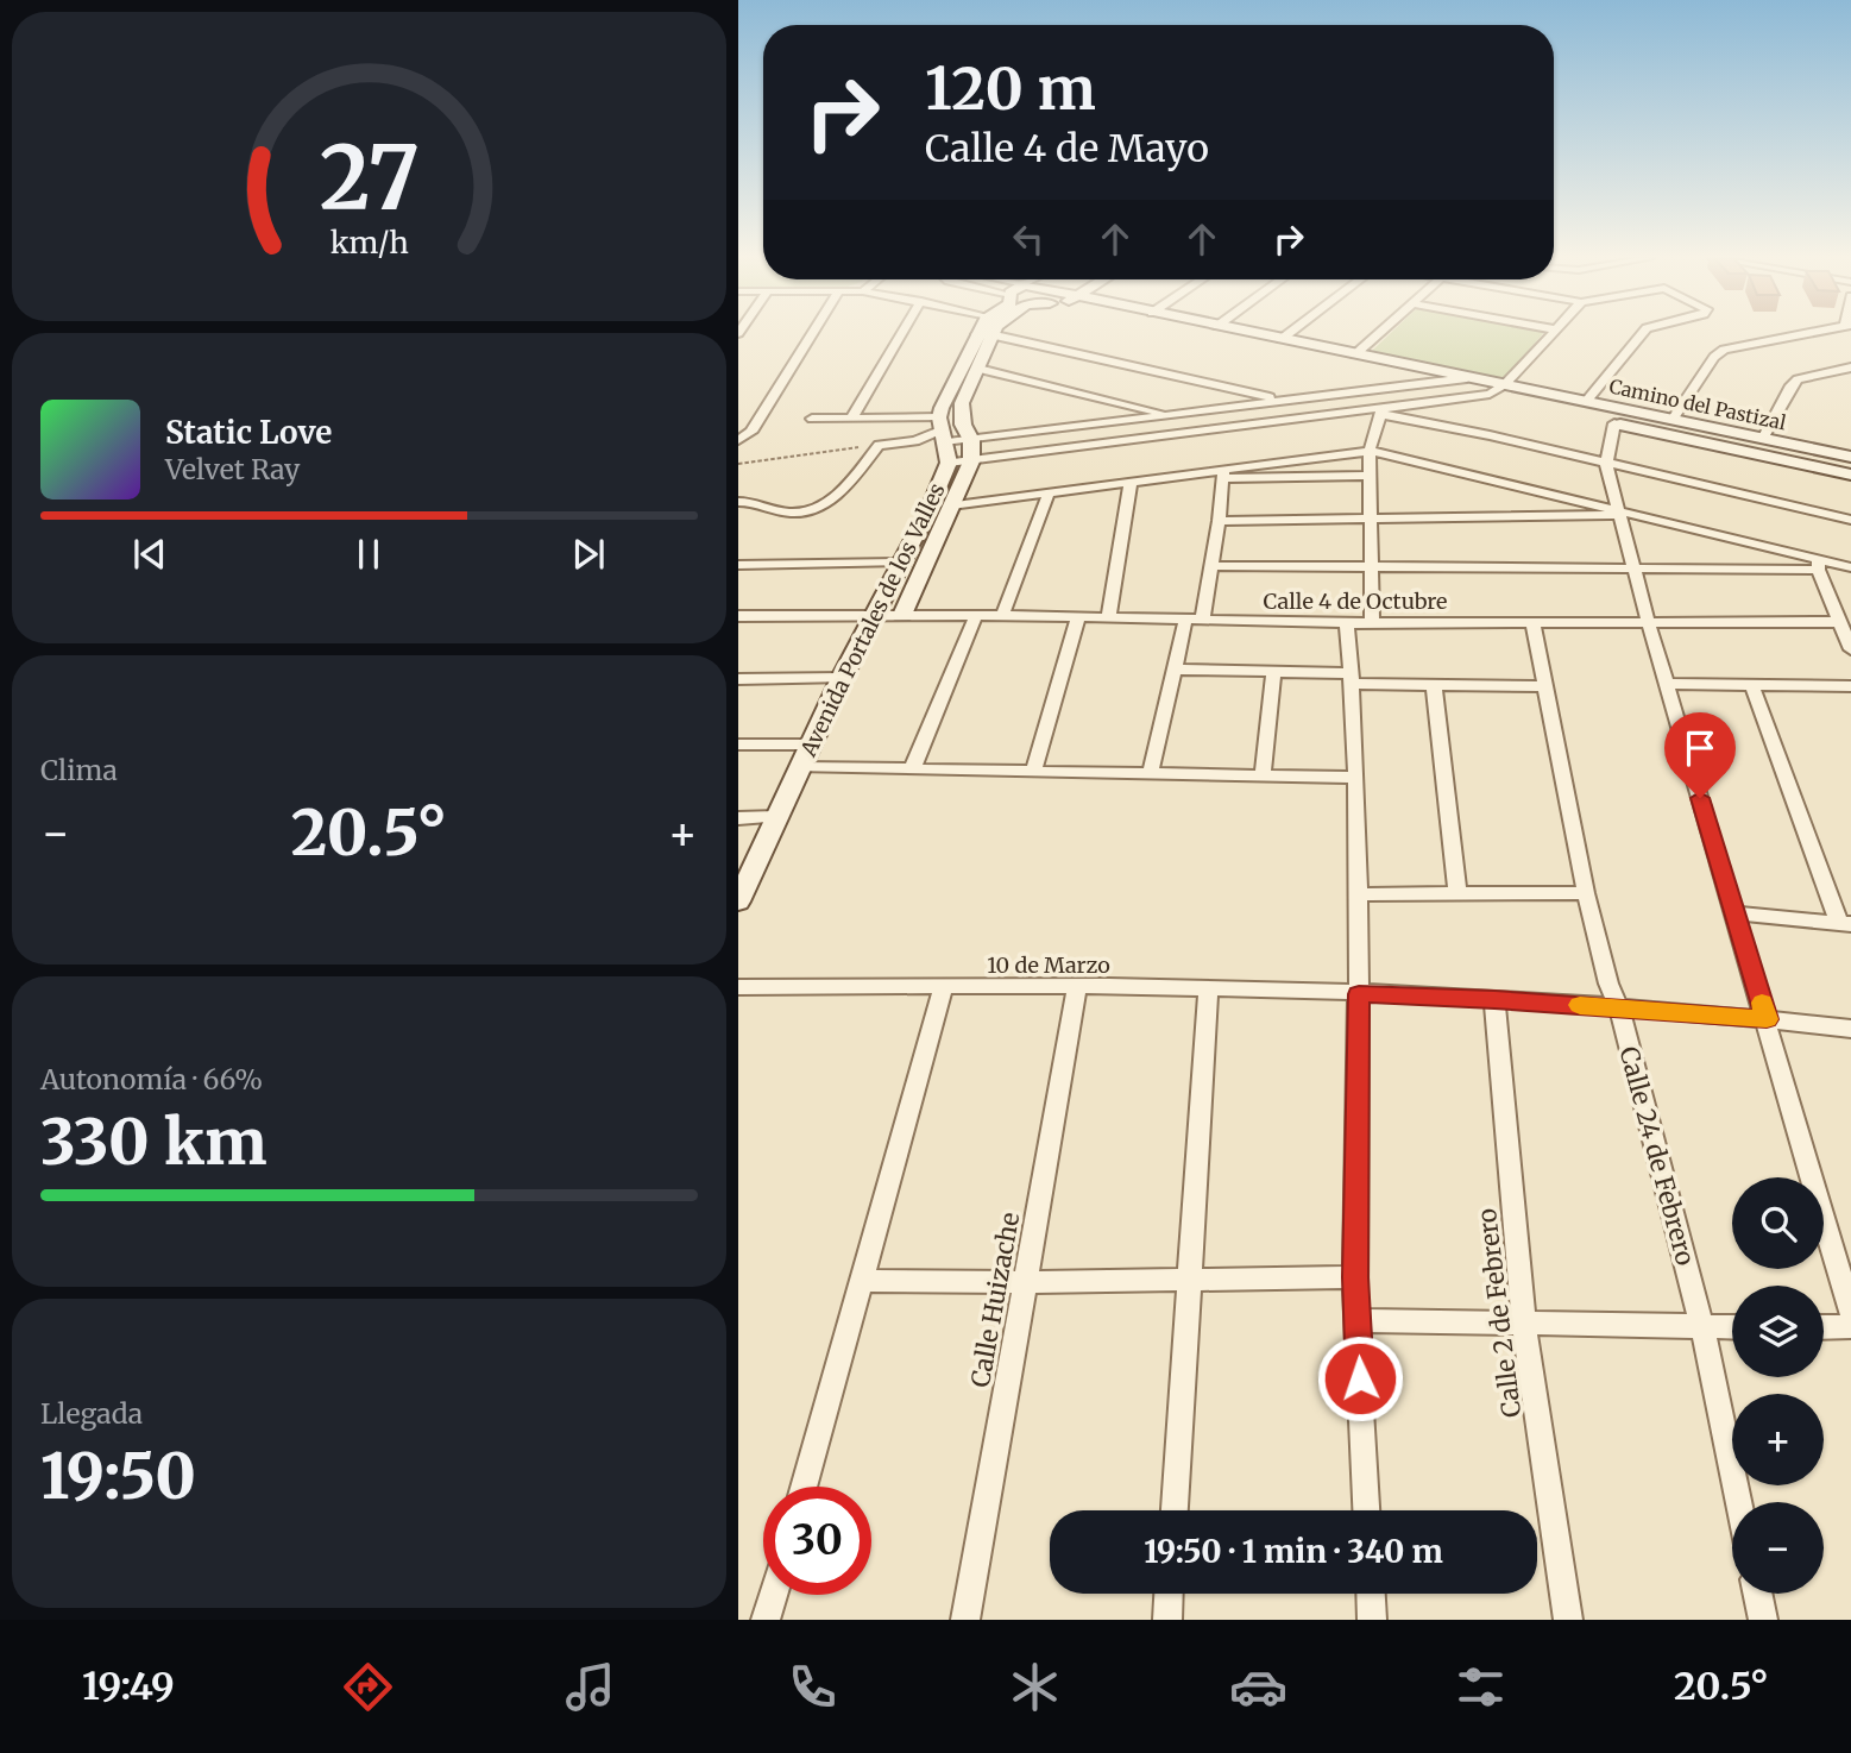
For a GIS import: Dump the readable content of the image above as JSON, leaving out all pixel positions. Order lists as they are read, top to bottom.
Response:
{
  "streets": {
    "street": [
      "Camino del Pastizal",
      "Calle 4 de Octubre",
      "Avenida Portales de los Valles",
      "10 de Marzo",
      "Calle 24 de Febrero",
      "Calle Huizache",
      "Calle 2 de Febrero"
    ]
  },
  "crossings": [
    ["Calle 4 de Octubre", "Avenida Portales de los Valles"],
    ["Calle 4 de Octubre", "Calle 24 de Febrero"],
    ["10 de Marzo", "Calle 24 de Febrero"],
    ["10 de Marzo", "Calle Huizache"],
    ["10 de Marzo", "Calle 2 de Febrero"]
  ],
  "page": {
    "turn": ["120 m", "Calle 4 de Mayo"],
    "song": ["Static Love", "Velvet Ray"],
    "tile": [
      "Clima",
      ["Autonomía · 66%", "330 km"],
      ["Llegada", "19:50"]
    ],
    "heat": ["−", "20.5°", "+"],
    "map_buttons": ["+", "−"],
    "limit": "30",
    "trip": "19:50 · 1 min · 340 m",
    "tabs": ["19:49", "20.5°"],
    "gauge": ["27", "km/h"]
  }
}
